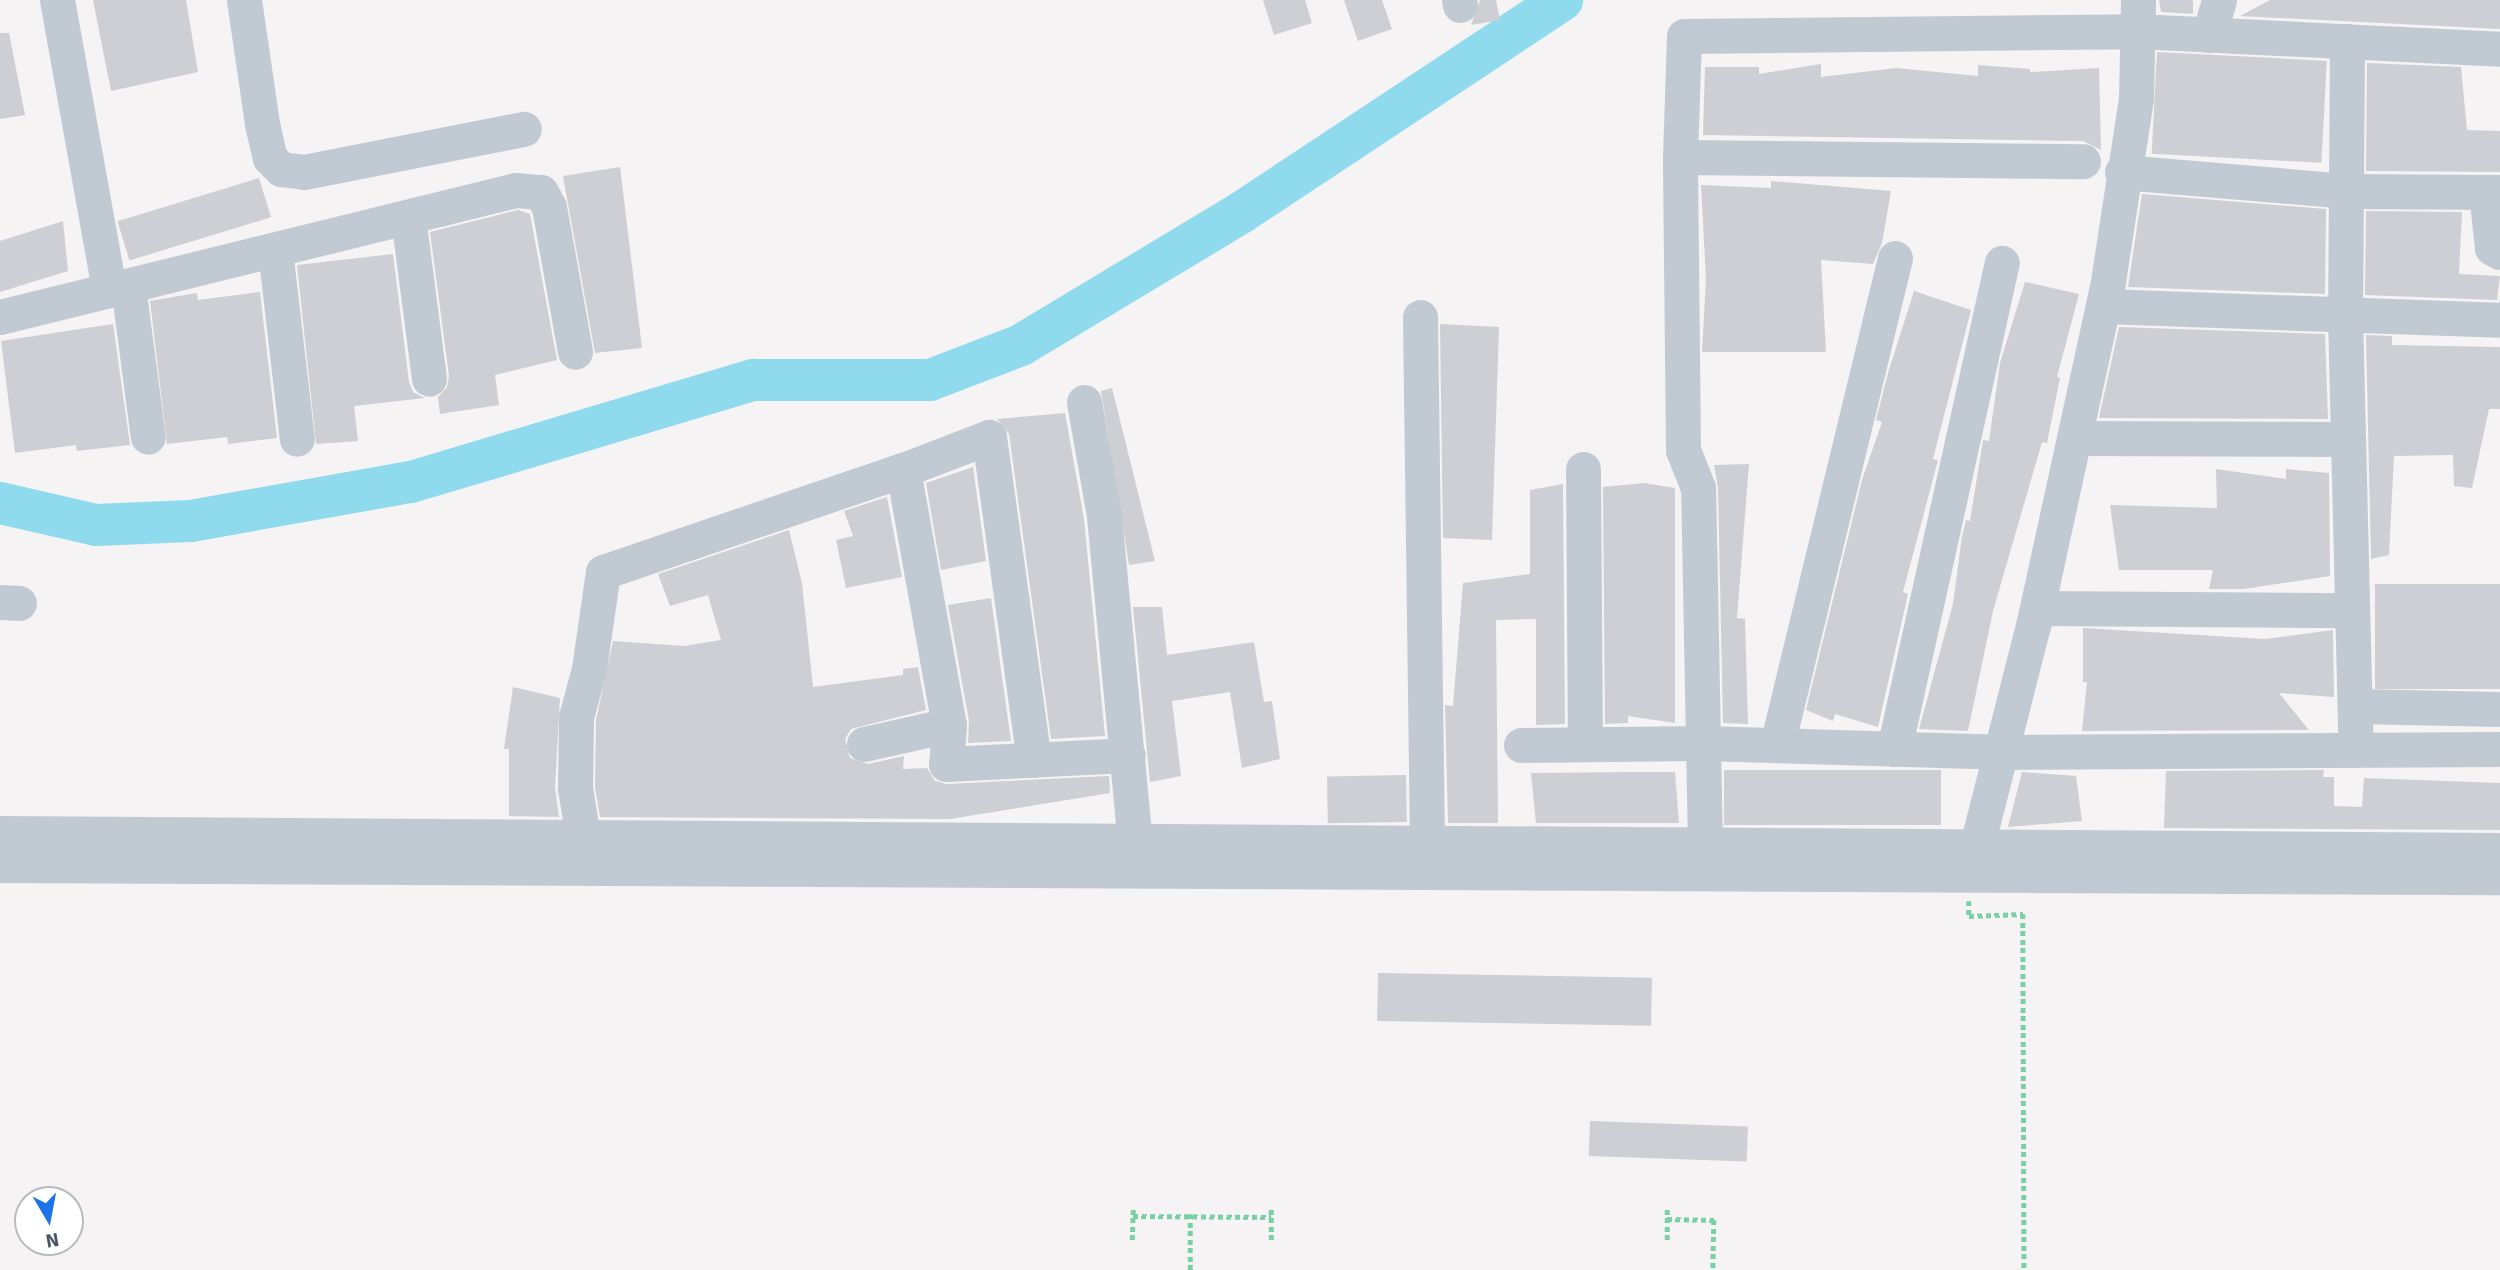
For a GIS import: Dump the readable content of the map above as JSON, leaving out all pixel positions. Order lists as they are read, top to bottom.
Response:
{
  "north": "bottom"
}
